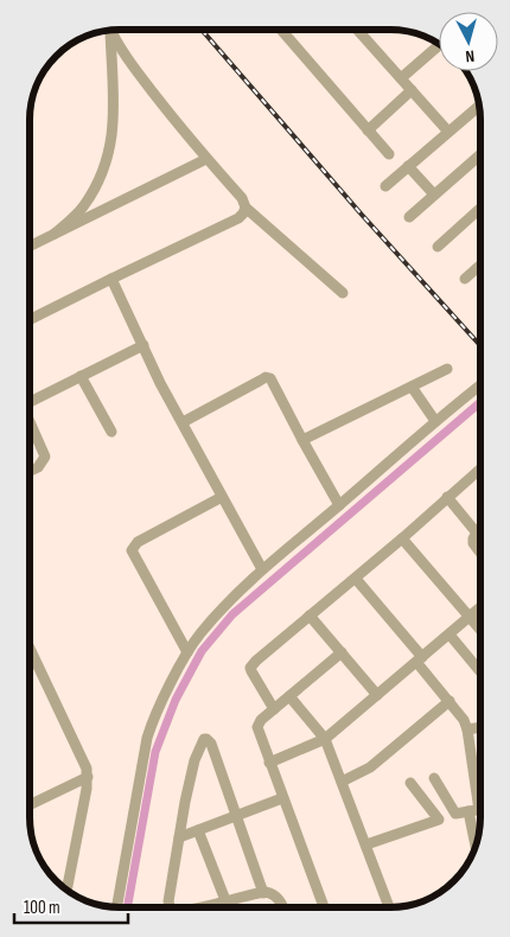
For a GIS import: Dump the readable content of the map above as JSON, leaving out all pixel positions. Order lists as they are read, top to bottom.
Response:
{
  "scale_bar": "100 m",
  "north": "bottom"
}
